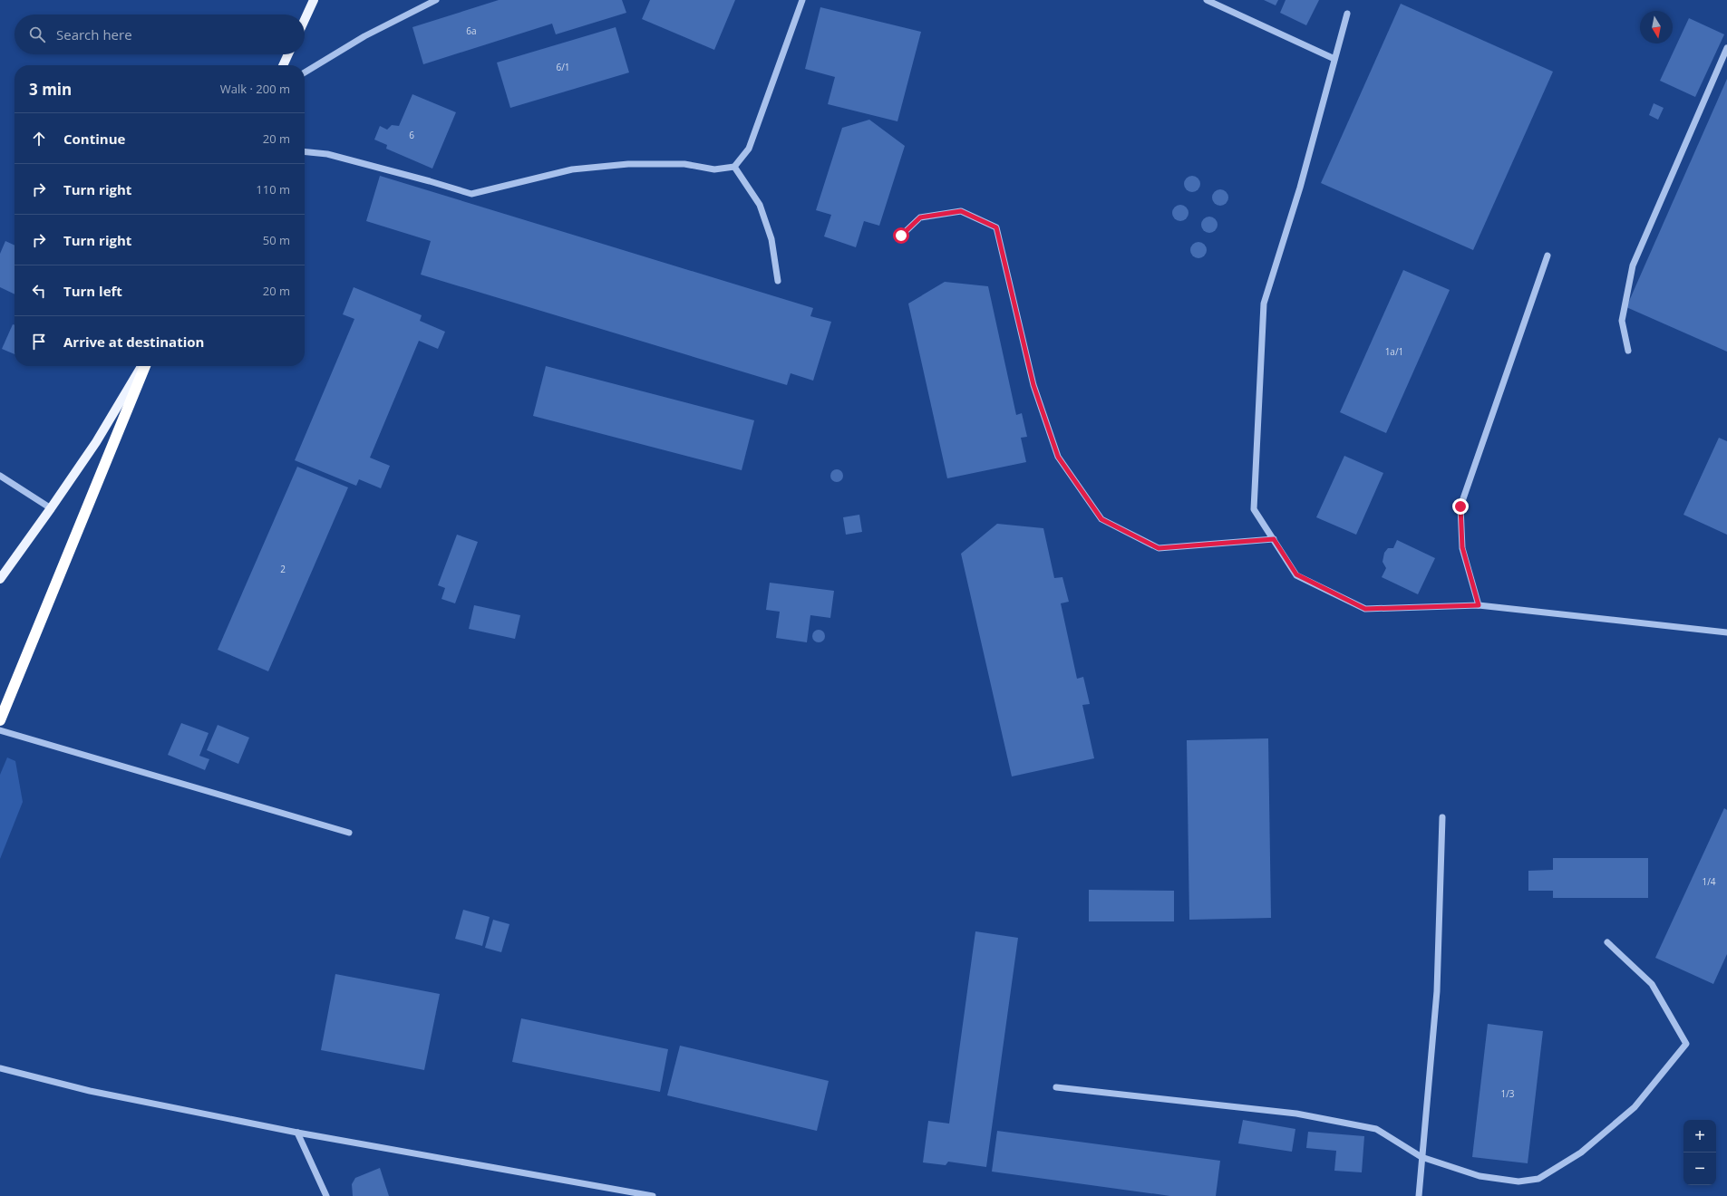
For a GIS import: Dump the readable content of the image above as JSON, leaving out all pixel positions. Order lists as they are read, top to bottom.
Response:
{
  "house_numbers": [
    "6а",
    "6/1",
    "6",
    "1а/1",
    "2",
    "1/4",
    "1/3"
  ],
  "north": "bottom",
  "page": {
    "search": "Search here",
    "heading": ["3 min", "Walk · 200 m"],
    "list": [
      ["Continue", "20 m"],
      ["Turn right", "110 m"],
      ["Turn right", "50 m"],
      ["Turn left", "20 m"],
      "Arrive at destination"
    ],
    "map_buttons": ["+", "−"]
  }
}
